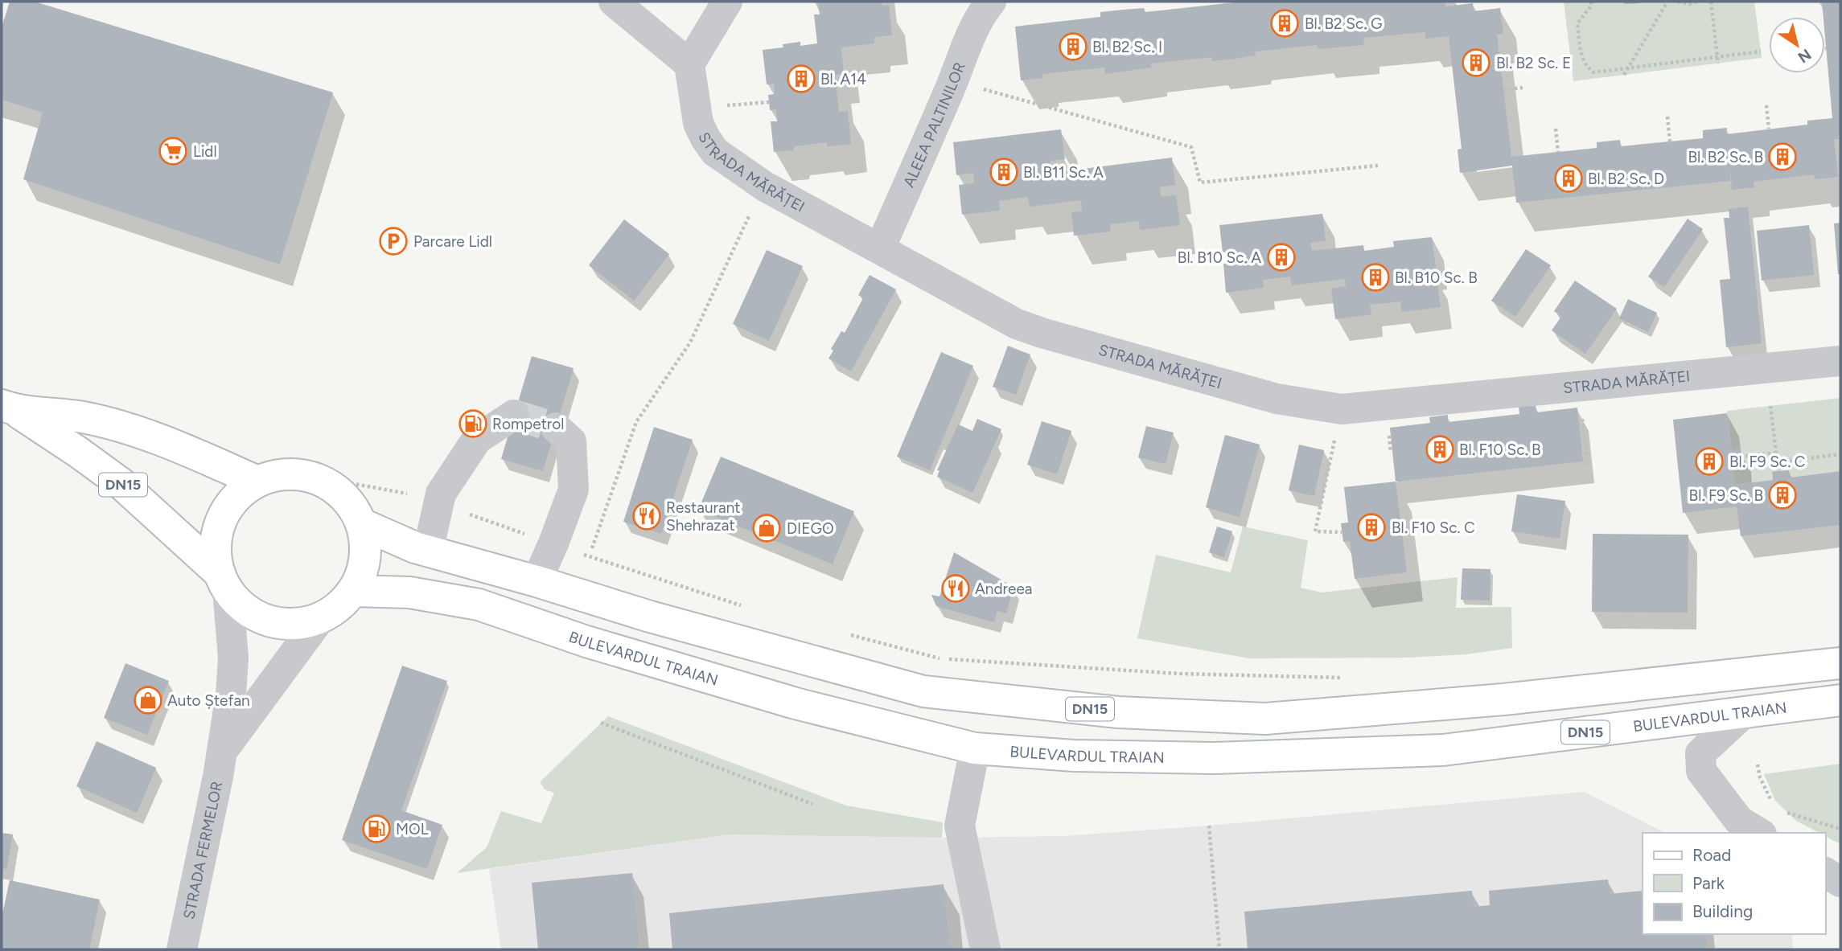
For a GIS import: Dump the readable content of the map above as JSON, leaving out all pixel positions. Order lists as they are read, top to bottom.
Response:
{
  "streets": {
    "main road": ["DN15", "BULEVARDUL TRAIAN"],
    "street": ["ALEEA PALTINILOR", "STRADA MĂRĂȚEI", "STRADA FERMELOR"]
  },
  "crossings": [
    ["ALEEA PALTINILOR", "STRADA MĂRĂȚEI"],
    ["DN15", "BULEVARDUL TRAIAN"],
    ["DN15", "STRADA FERMELOR"],
    ["BULEVARDUL TRAIAN", "STRADA FERMELOR"]
  ],
  "places": {
    "building": [
      "Bl. B2 Sc. G",
      "Bl. B2 Sc. I",
      "Bl. B2 Sc. E",
      "Bl. A14",
      "Bl. B2 Sc. B",
      "Bl. B11 Sc. A",
      "Bl. B2 Sc. D",
      "Bl. B10 Sc. A",
      "Bl. B10 Sc. B",
      "Bl. F10 Sc. B",
      "Bl. F9 Sc. C",
      "Bl. F9 Sc. B",
      "Bl. F10 Sc. C"
    ],
    "supermarket": ["Lidl"],
    "parking": ["Parcare Lidl"],
    "fuel station": ["Rompetrol", "MOL"],
    "restaurant": ["Restaurant Shehrazat", "Andreea"],
    "shop": ["DIEGO", "Auto Ștefan"]
  },
  "legend": ["Road", "Park", "Building"],
  "north": "bottom right"
}
